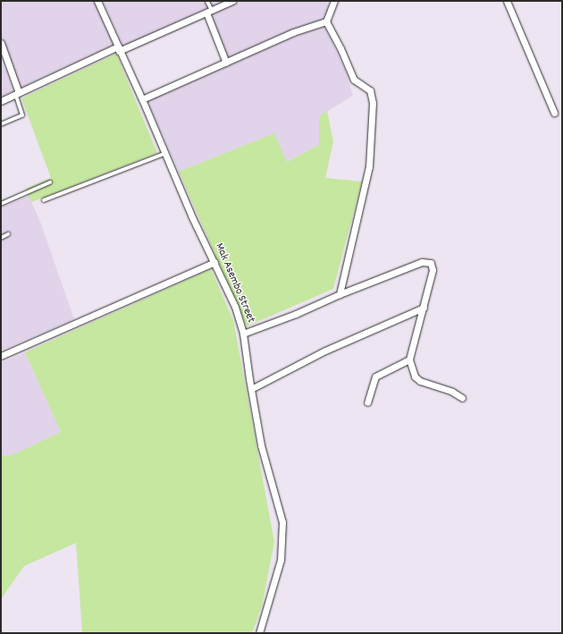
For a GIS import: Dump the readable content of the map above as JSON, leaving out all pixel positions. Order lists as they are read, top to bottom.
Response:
{
  "streets": {
    "street": ["Mak Asembo Street"]
  }
}
